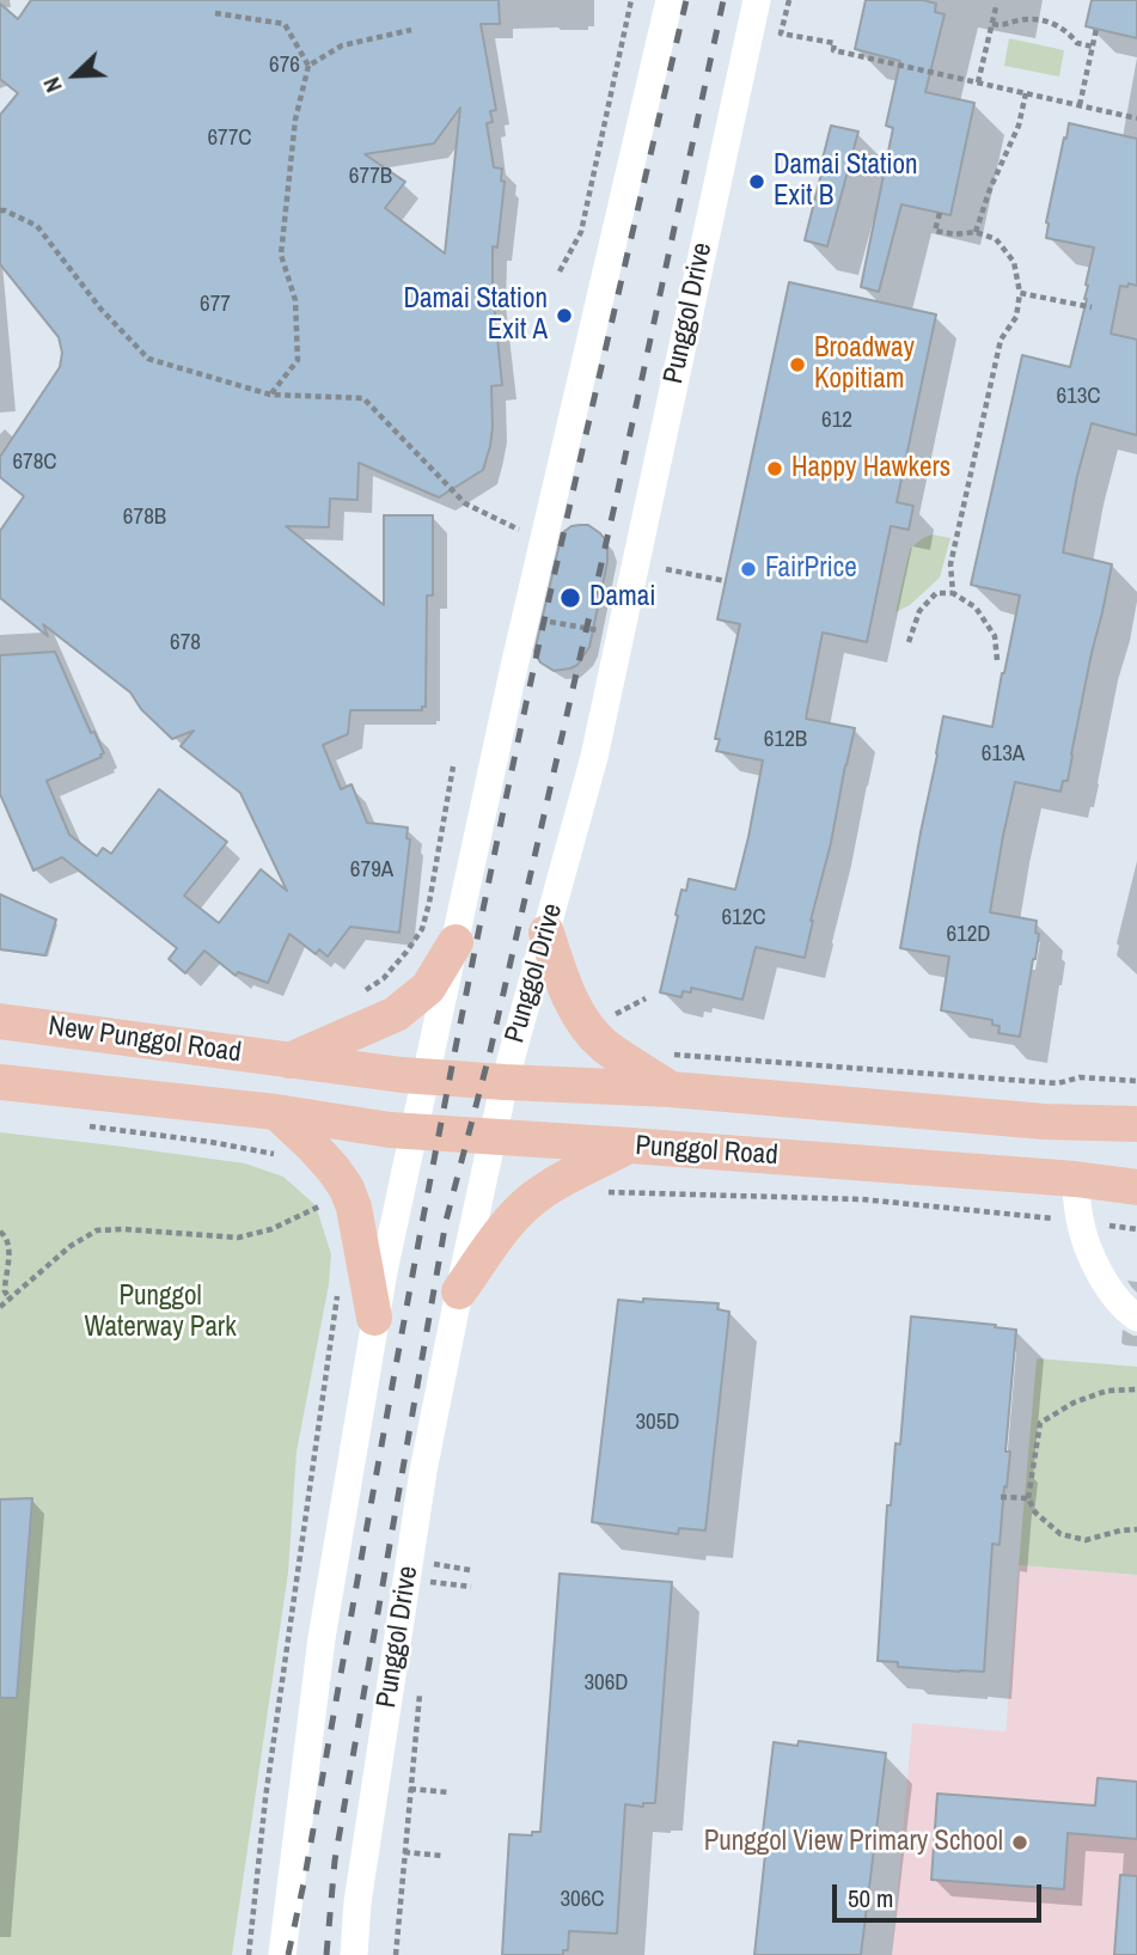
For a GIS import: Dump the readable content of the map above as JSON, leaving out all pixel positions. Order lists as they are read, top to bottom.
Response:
{
  "streets": {
    "main road": ["New Punggol Road", "Punggol Road"],
    "street": ["Punggol Drive"]
  },
  "crossings": [
    ["Punggol Drive", "Punggol Road"],
    ["New Punggol Road", "Punggol Road"]
  ],
  "parks": ["Punggol Waterway Park"],
  "places": [
    "Damai Station Exit B",
    "Damai Station Exit A",
    "Broadway Kopitiam",
    "Happy Hawkers",
    "FairPrice",
    "Damai",
    "Punggol View Primary School"
  ],
  "house_numbers": [
    "676",
    "677C",
    "677B",
    "677",
    "613C",
    "612",
    "678C",
    "678B",
    "678",
    "612B",
    "613A",
    "679A",
    "612C",
    "612D",
    "305D",
    "306D",
    "306C"
  ],
  "scale_bar": "50 m",
  "north": "bottom left"
}
